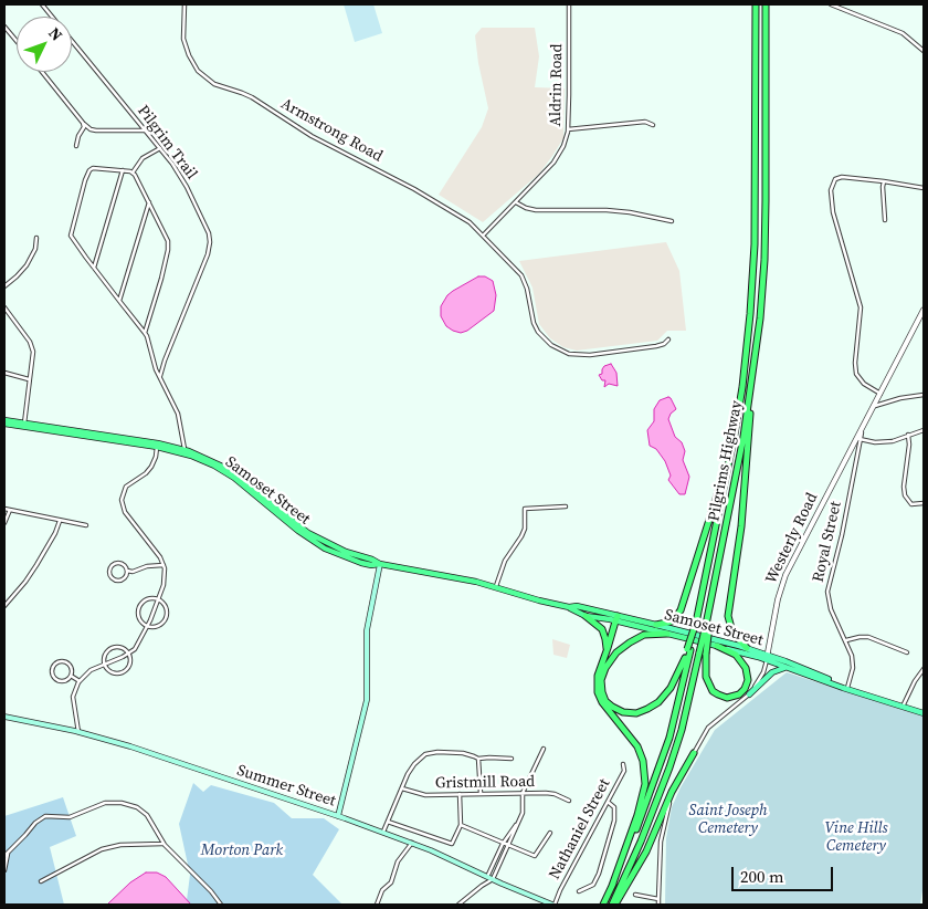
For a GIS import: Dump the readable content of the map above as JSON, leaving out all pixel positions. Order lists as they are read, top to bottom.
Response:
{
  "streets": {
    "highway": ["Pilgrims Highway", "Samoset Street"],
    "main road": ["Summer Street"],
    "street": [
      "Aldrin Road",
      "Armstrong Road",
      "Pilgrim Trail",
      "Westerly Road",
      "Royal Street",
      "Gristmill Road",
      "Nathaniel Street"
    ]
  },
  "crossings": [
    ["Aldrin Road", "Armstrong Road"],
    ["Samoset Street", "Westerly Road"],
    ["Samoset Street", "Royal Street"],
    ["Westerly Road", "Royal Street"],
    ["Summer Street", "Nathaniel Street"]
  ],
  "parks": ["Saint Joseph Cemetery", "Vine Hills Cemetery", "Morton Park"],
  "scale_bar": "200 m",
  "north": "top right"
}
